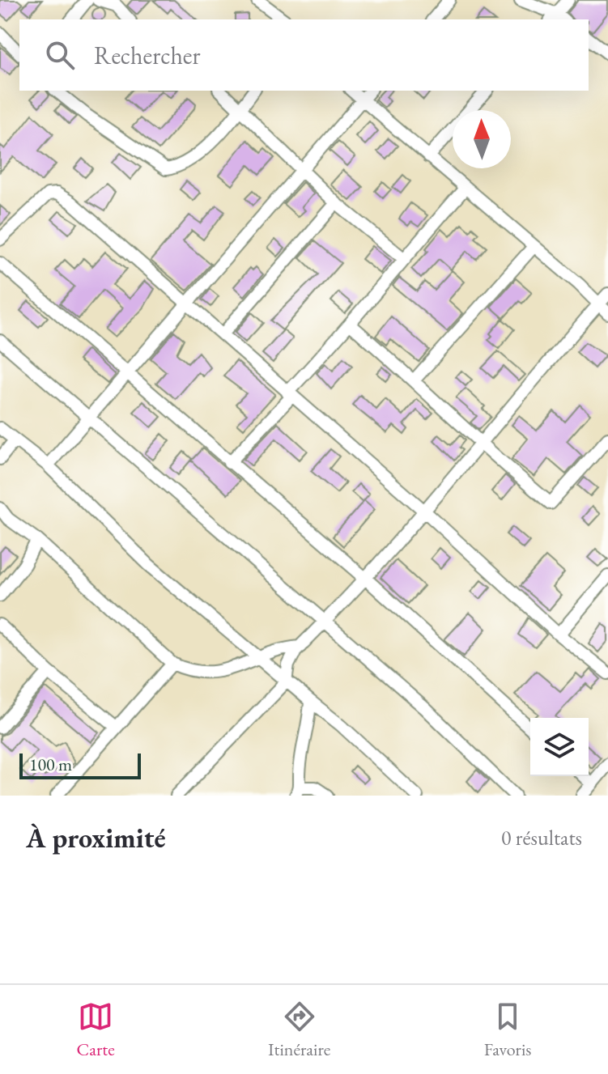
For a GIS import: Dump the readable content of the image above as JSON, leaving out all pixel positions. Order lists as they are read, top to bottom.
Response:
{
  "scale_bar": "100 m",
  "north": "top",
  "page": {
    "search": "Rechercher",
    "scale": "100 m",
    "heading": ["À proximité", "0 résultats"],
    "nav": ["Carte", "Itinéraire", "Favoris"]
  }
}
